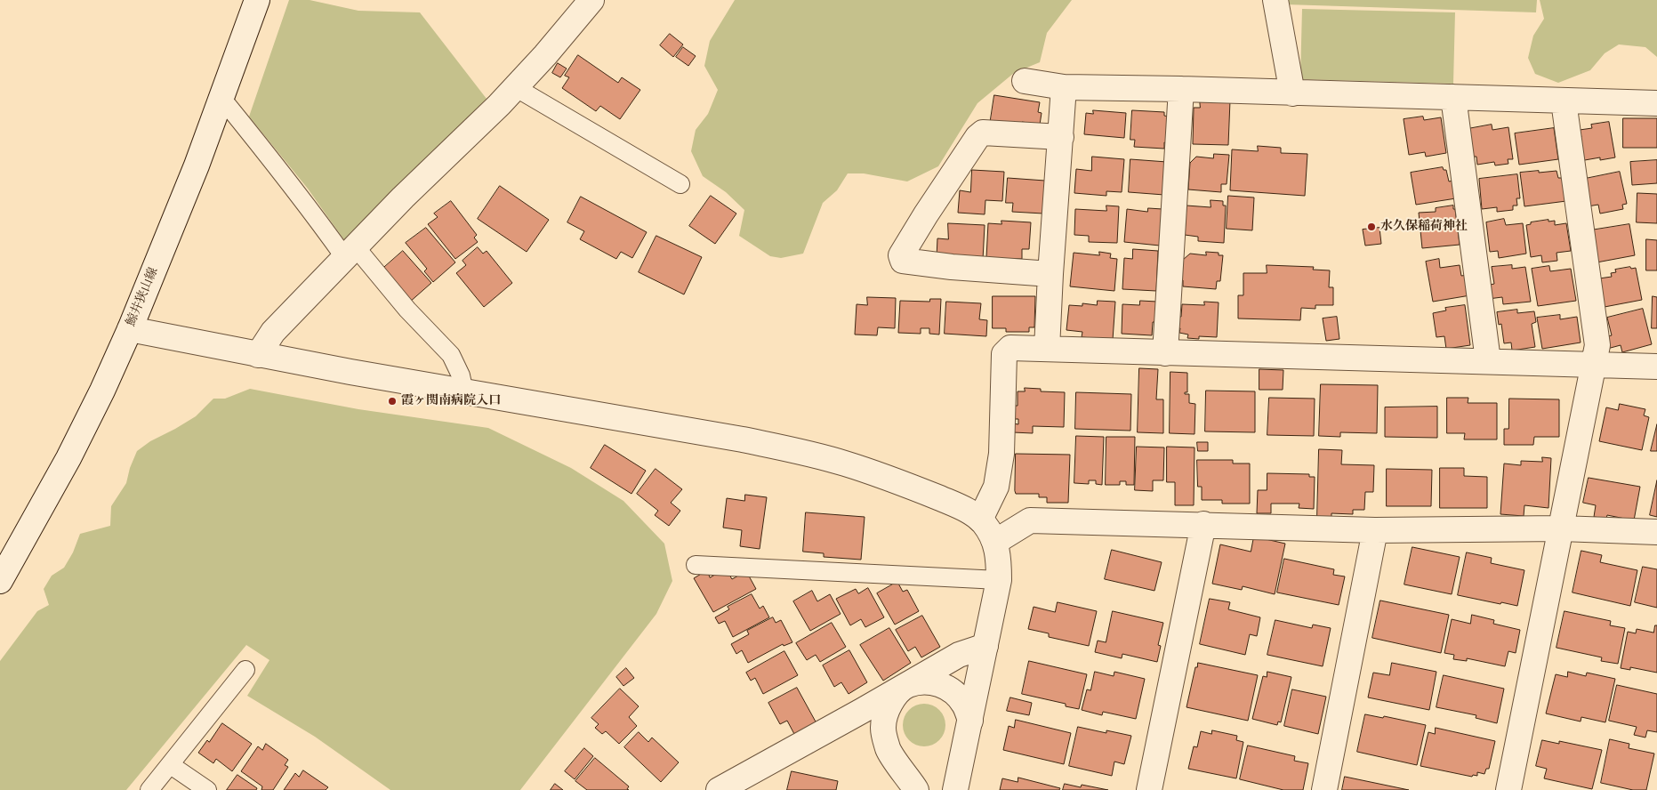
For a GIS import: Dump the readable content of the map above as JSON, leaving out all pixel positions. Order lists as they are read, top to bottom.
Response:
{
  "streets": {
    "street": ["鯨井狭山線"]
  },
  "places": ["水久保稲荷神社", "霞ヶ関南病院入口"]
}
